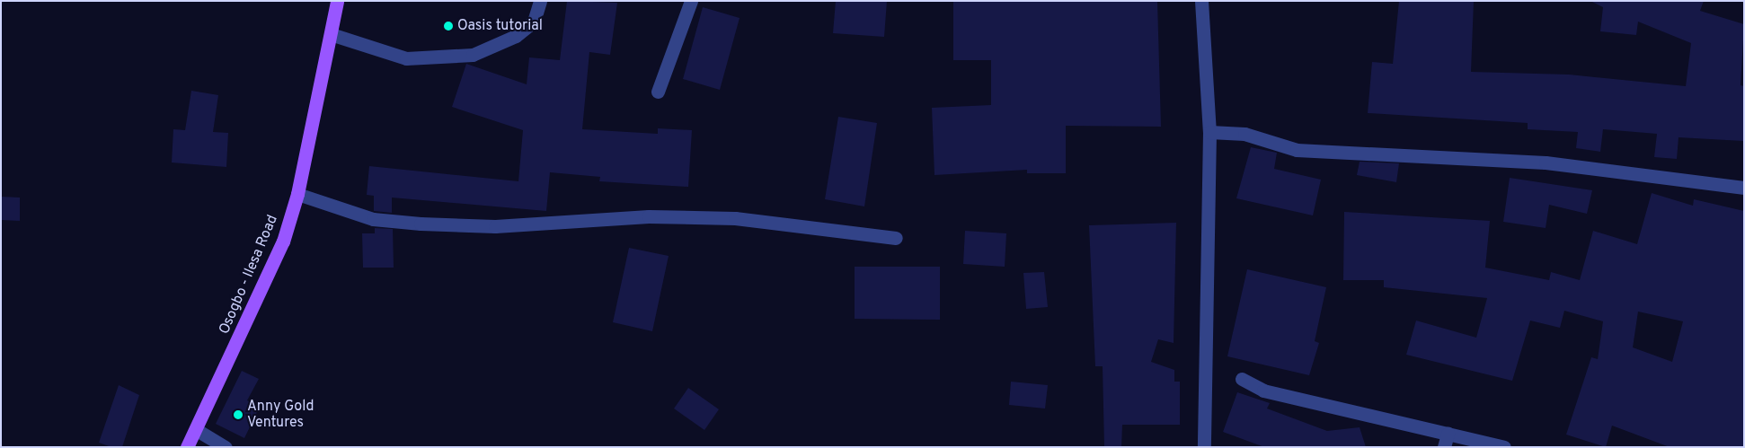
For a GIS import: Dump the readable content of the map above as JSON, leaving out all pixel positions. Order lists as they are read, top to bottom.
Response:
{
  "streets": {
    "main road": ["Osogbo - Ilesa Road"]
  },
  "places": ["Oasis tutorial", "Anny Gold Ventures"]
}
